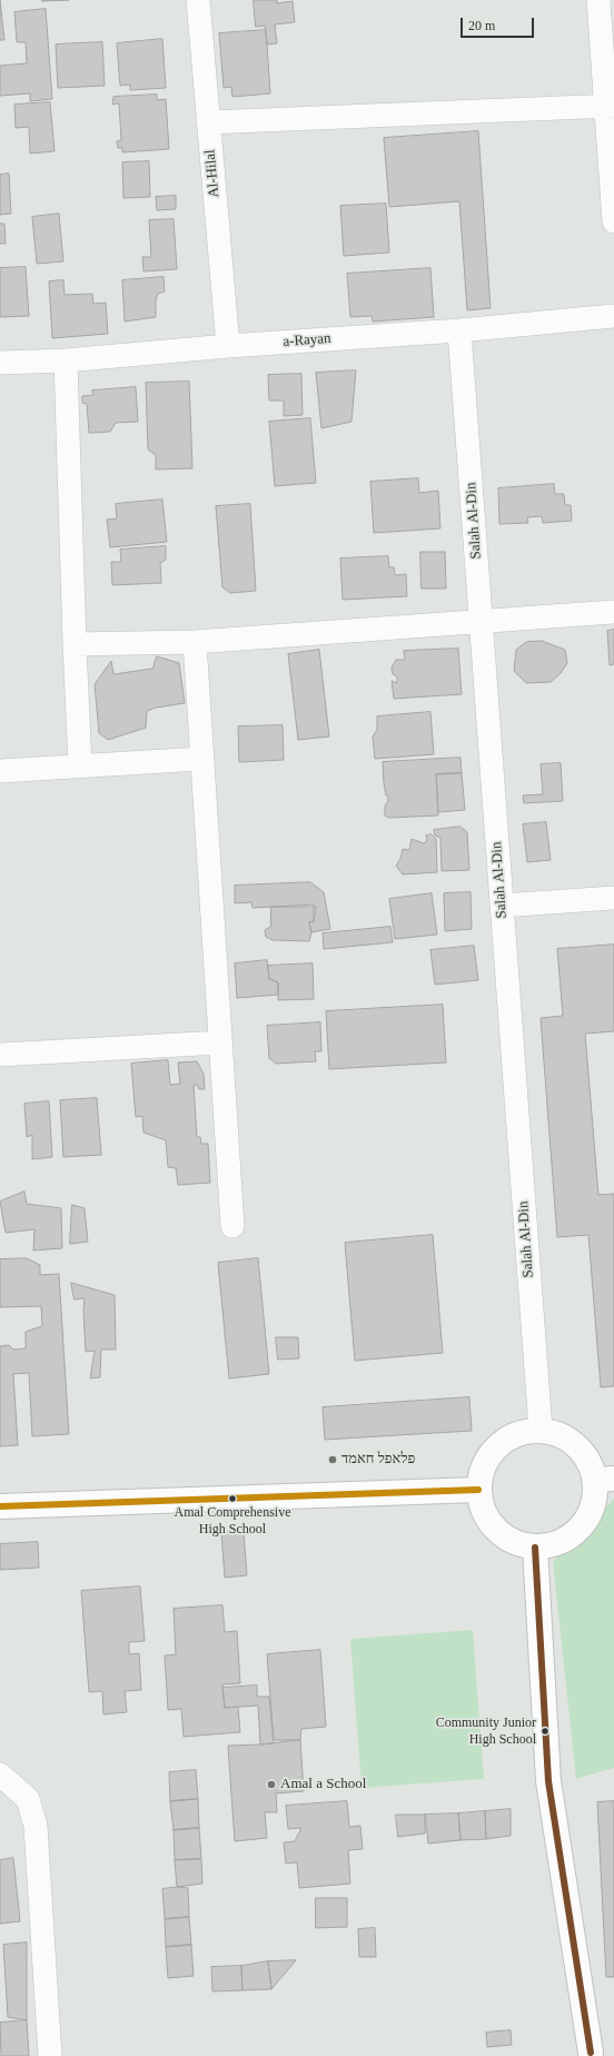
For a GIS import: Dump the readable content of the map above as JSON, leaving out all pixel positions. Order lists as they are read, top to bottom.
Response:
{
  "streets": {
    "street": ["Al-Hilal", "a-Rayan", "Salah Al-Din"]
  },
  "crossings": [
    ["Al-Hilal", "a-Rayan"],
    ["a-Rayan", "Salah Al-Din"]
  ],
  "places": [
    "פלאפל חאמד",
    "Amal Comprehensive High School",
    "Community Junior High School",
    "Amal a School"
  ],
  "scale_bar": "20 m"
}
